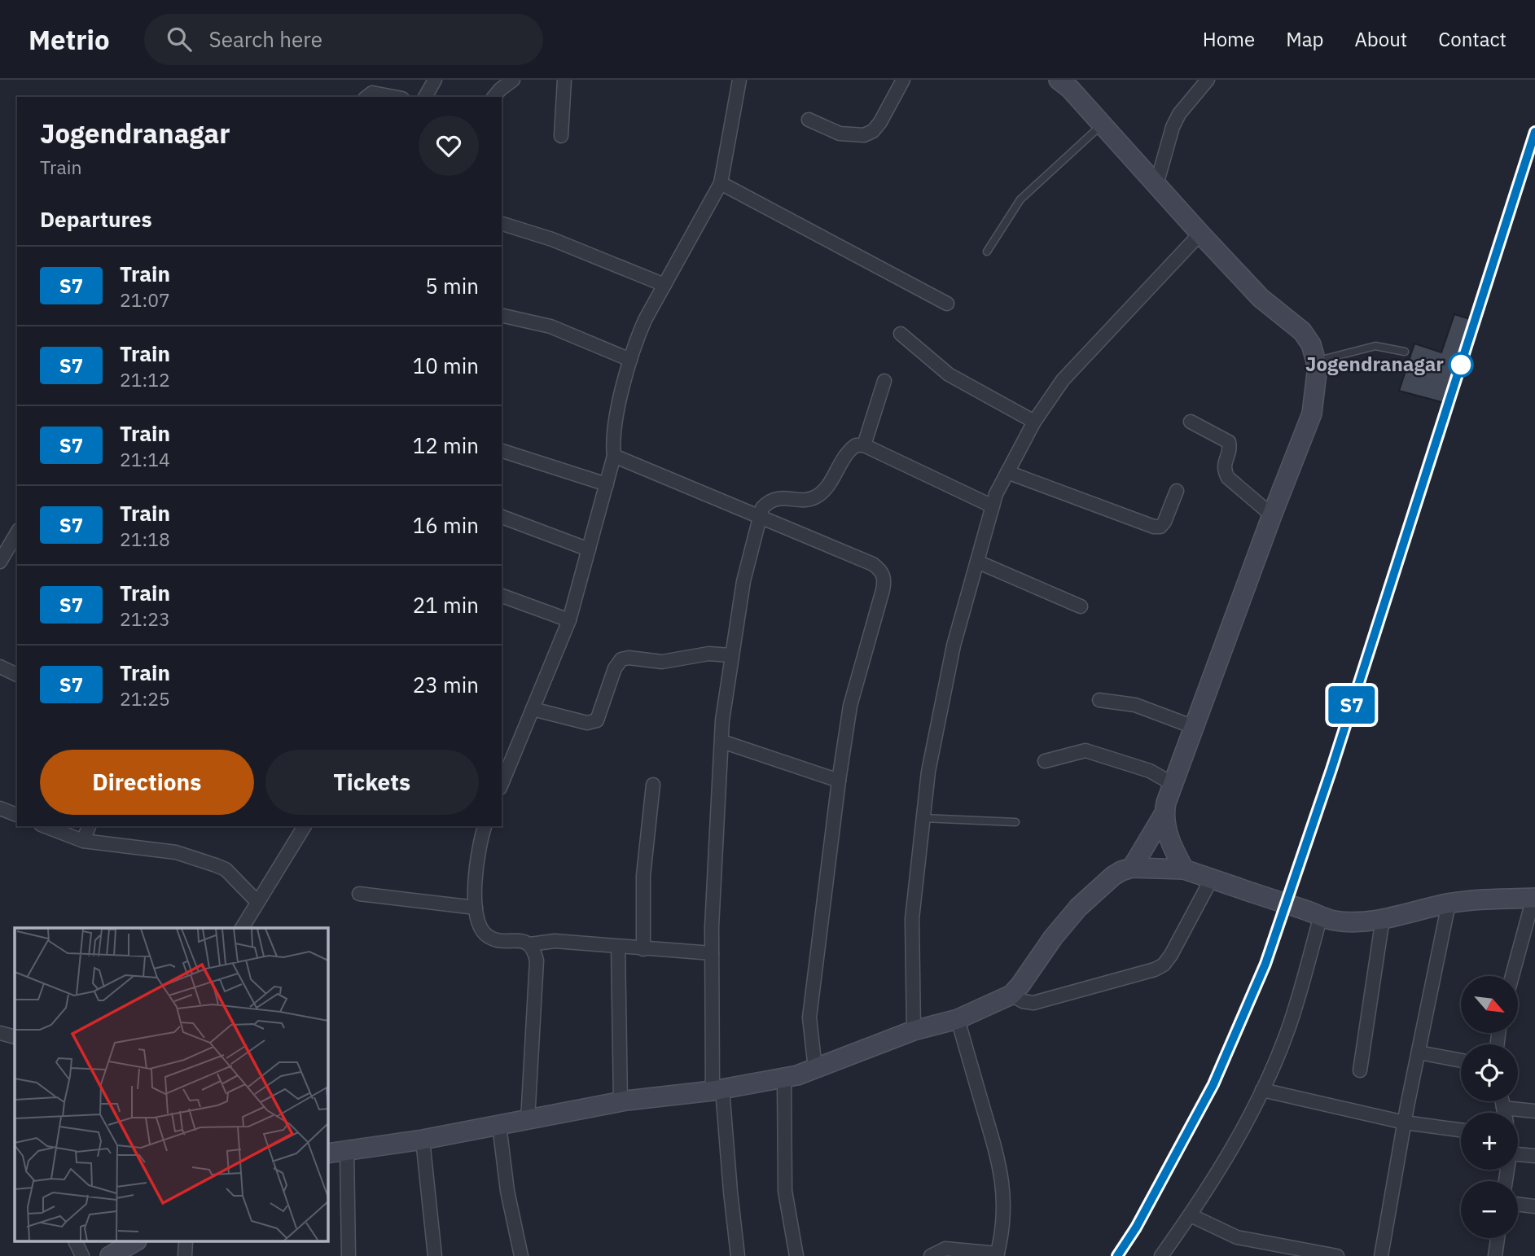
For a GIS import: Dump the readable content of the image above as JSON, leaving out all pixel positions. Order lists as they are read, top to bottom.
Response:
{
  "places": ["Jogendranagar"],
  "north": "bottom right",
  "page": {
    "header": "Metrio",
    "search": "Search here",
    "nav": [
      "Home",
      "Map",
      "About",
      "Contact"
    ],
    "on_map": "S7",
    "heading": [
      ["Jogendranagar", "Train"],
      "Departures"
    ],
    "list": [
      {
        "mark": "S7",
        "name": "Train",
        "note": "21:07",
        "value": "5 min"
      },
      {
        "mark": "S7",
        "name": "Train",
        "note": "21:12",
        "value": "10 min"
      },
      {
        "mark": "S7",
        "name": "Train",
        "note": "21:14",
        "value": "12 min"
      },
      {
        "mark": "S7",
        "name": "Train",
        "note": "21:18",
        "value": "16 min"
      },
      {
        "mark": "S7",
        "name": "Train",
        "note": "21:23",
        "value": "21 min"
      },
      {
        "mark": "S7",
        "name": "Train",
        "note": "21:25",
        "value": "23 min"
      }
    ],
    "buttons": ["Directions", "Tickets"],
    "map_buttons": ["+", "−"]
  }
}
